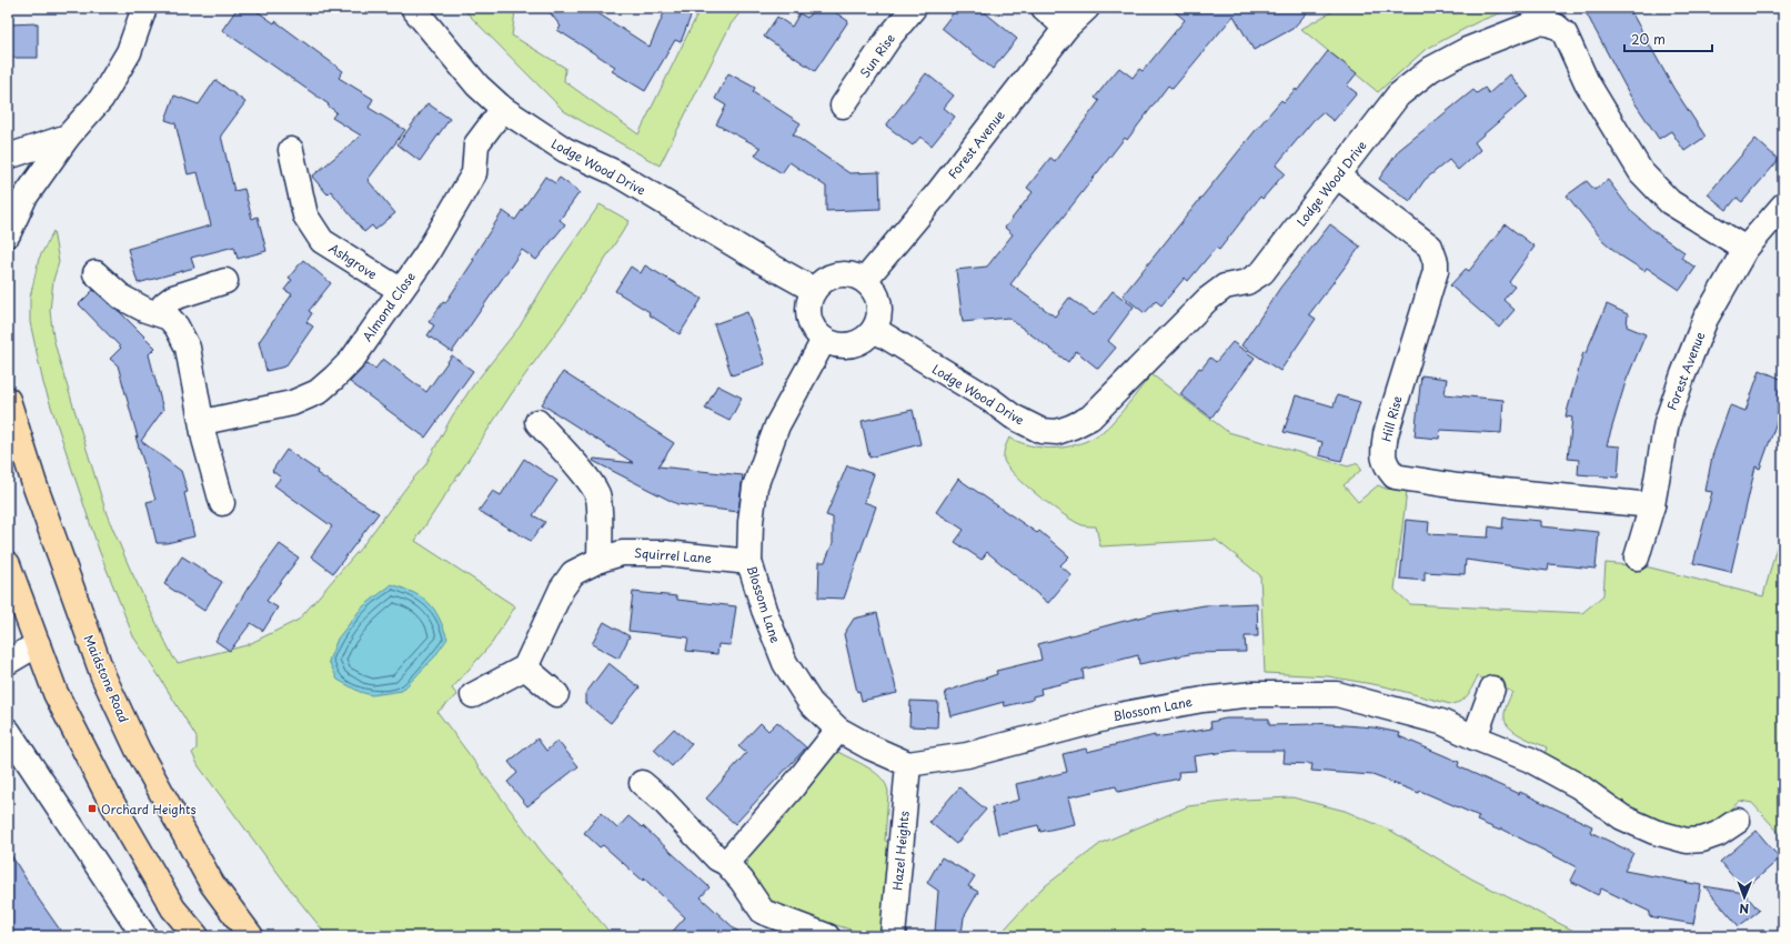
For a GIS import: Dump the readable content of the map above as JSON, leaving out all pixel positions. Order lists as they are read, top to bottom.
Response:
{
  "streets": {
    "main road": ["Maidstone Road"],
    "street": [
      "Sun Rise",
      "Forest Avenue",
      "Lodge Wood Drive",
      "Ashgrove",
      "Almond Close",
      "Hill Rise",
      "Squirrel Lane",
      "Blossom Lane",
      "Hazel Heights"
    ]
  },
  "crossings": [
    ["Forest Avenue", "Lodge Wood Drive"],
    ["Forest Avenue", "Hill Rise"],
    ["Forest Avenue", "Blossom Lane"],
    ["Lodge Wood Drive", "Almond Close"],
    ["Lodge Wood Drive", "Hill Rise"],
    ["Lodge Wood Drive", "Blossom Lane"],
    ["Ashgrove", "Almond Close"],
    ["Squirrel Lane", "Blossom Lane"],
    ["Blossom Lane", "Hazel Heights"]
  ],
  "places": {
    "transit": ["Orchard Heights"]
  },
  "scale_bar": "20 m",
  "north": "bottom"
}
